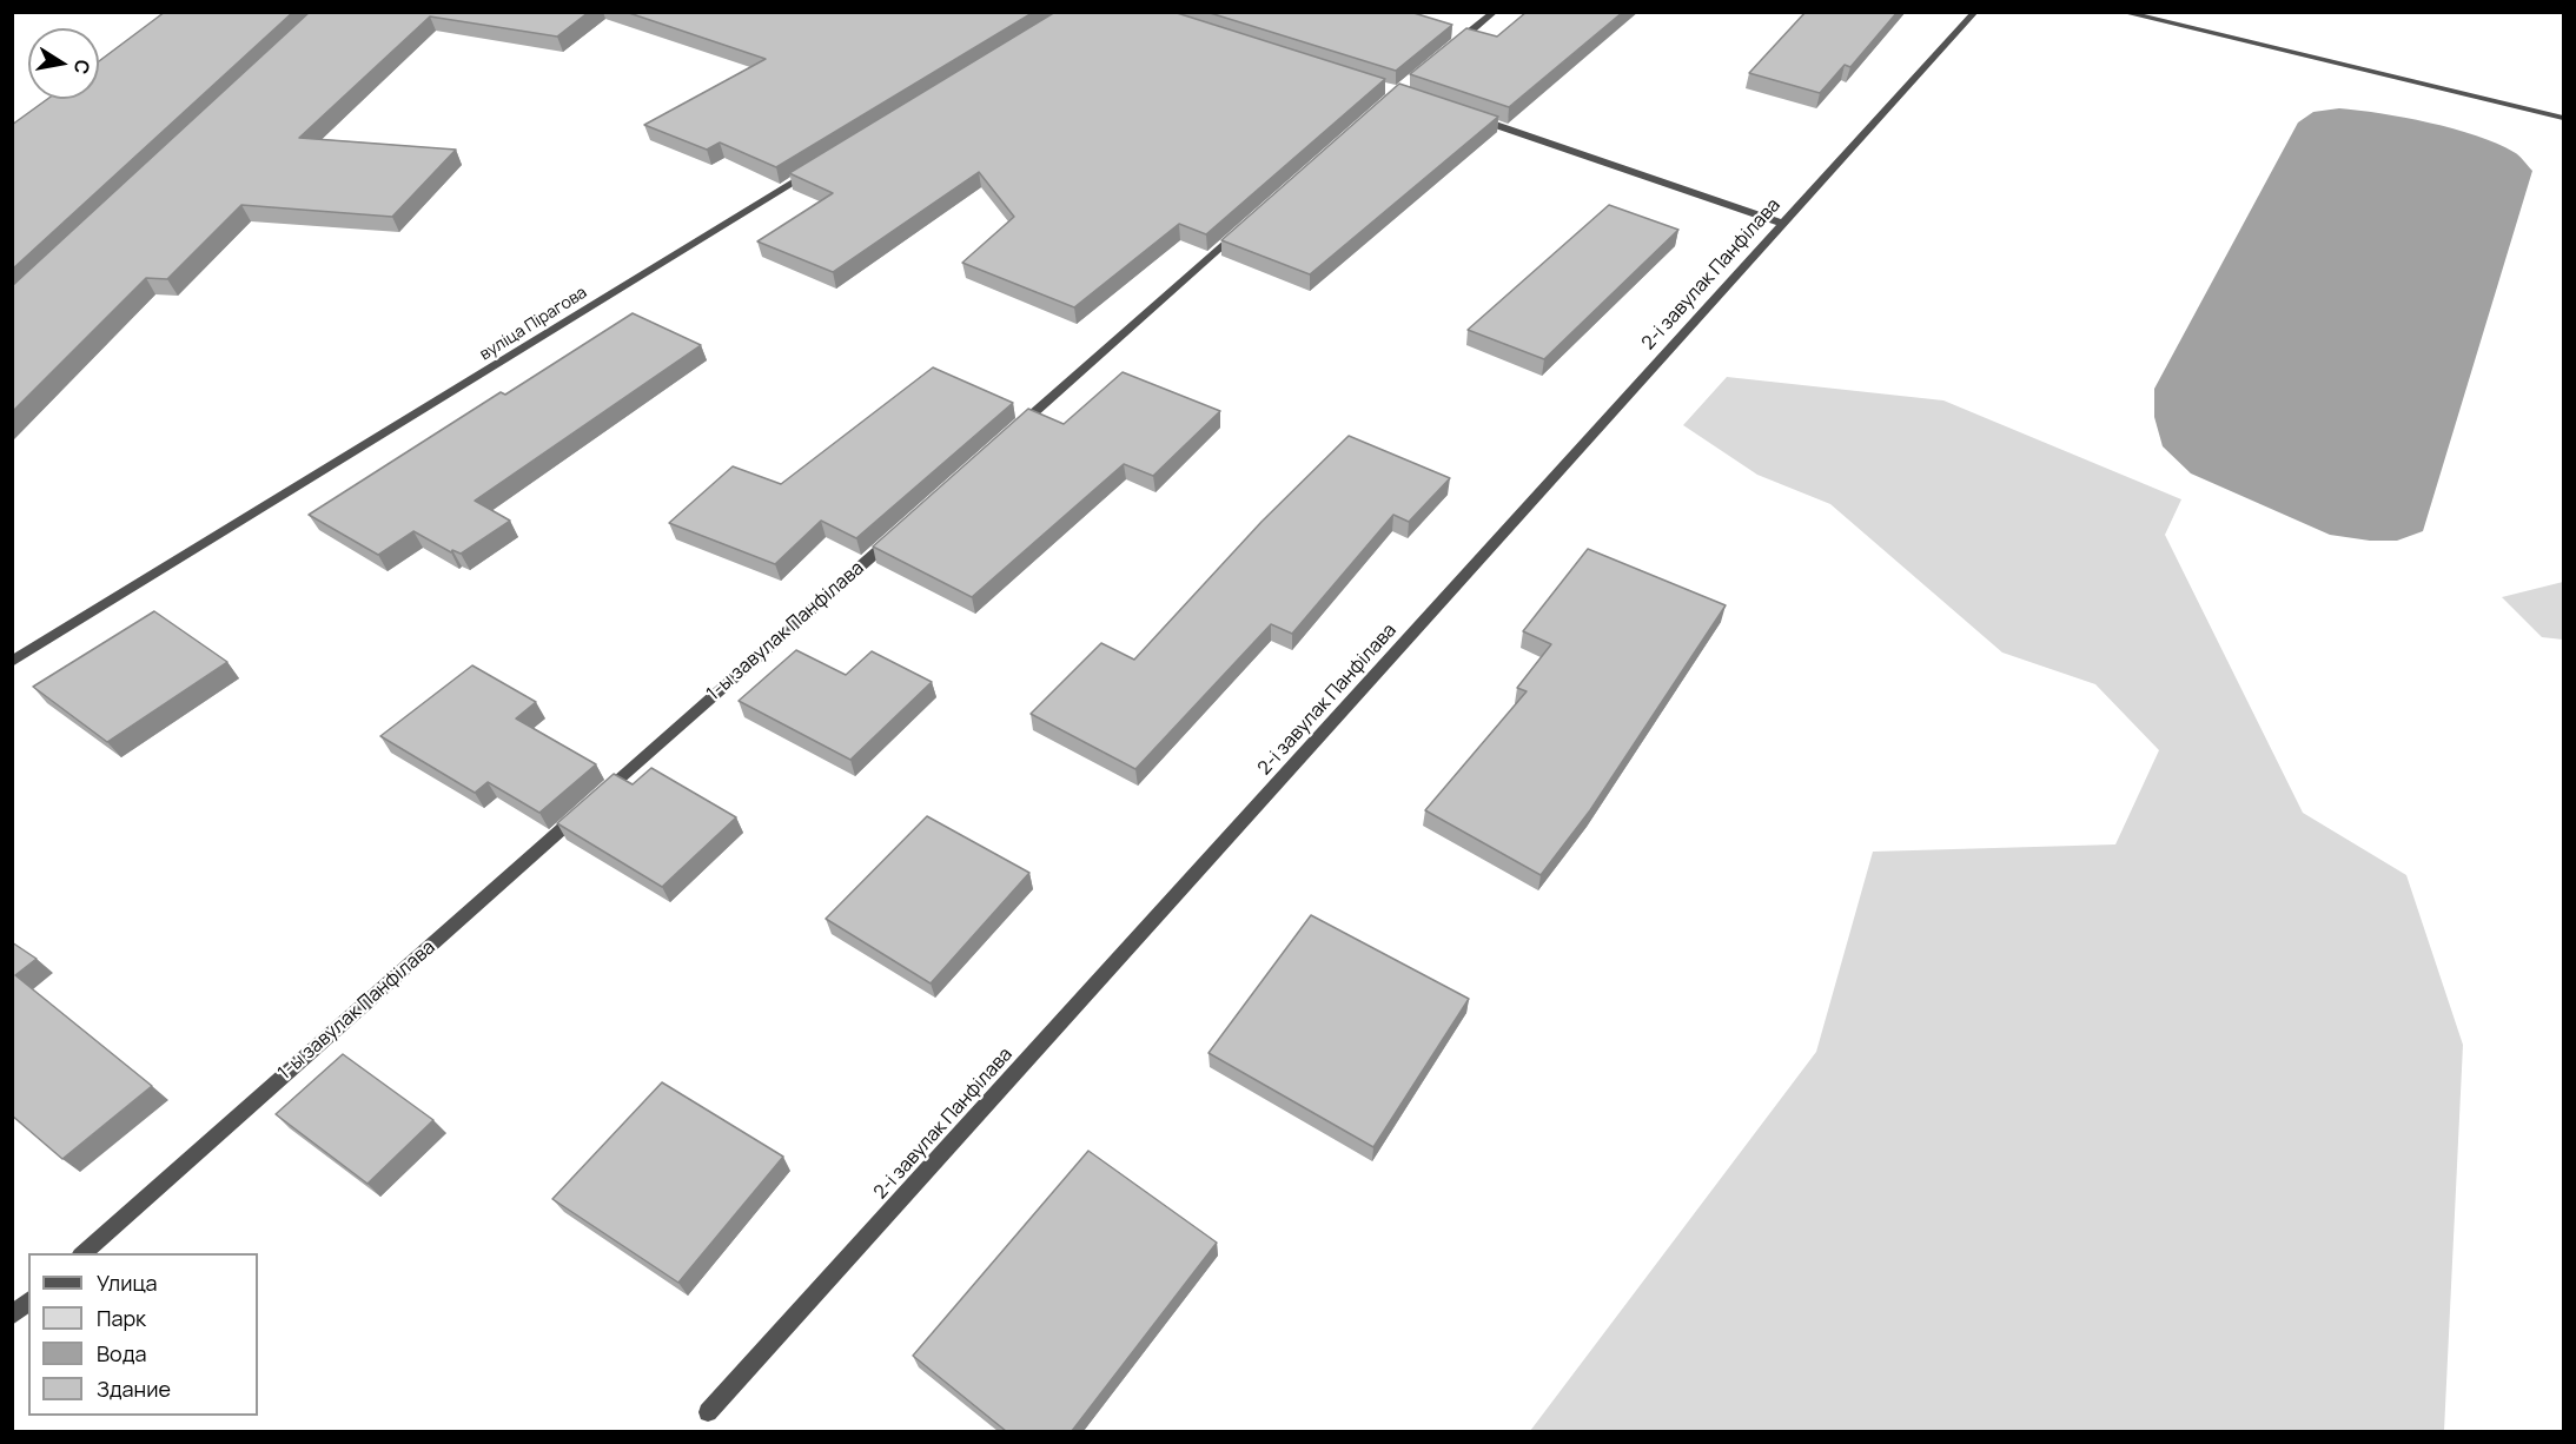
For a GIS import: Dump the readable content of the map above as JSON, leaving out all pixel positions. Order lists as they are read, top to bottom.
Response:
{
  "streets": {
    "street": ["2-і завулак Панфілава", "вуліца Пірагова", "1-ы завулак Панфілава"]
  },
  "legend": [
    "Улица",
    "Парк",
    "Вода",
    "Здание"
  ],
  "north": "right"
}
